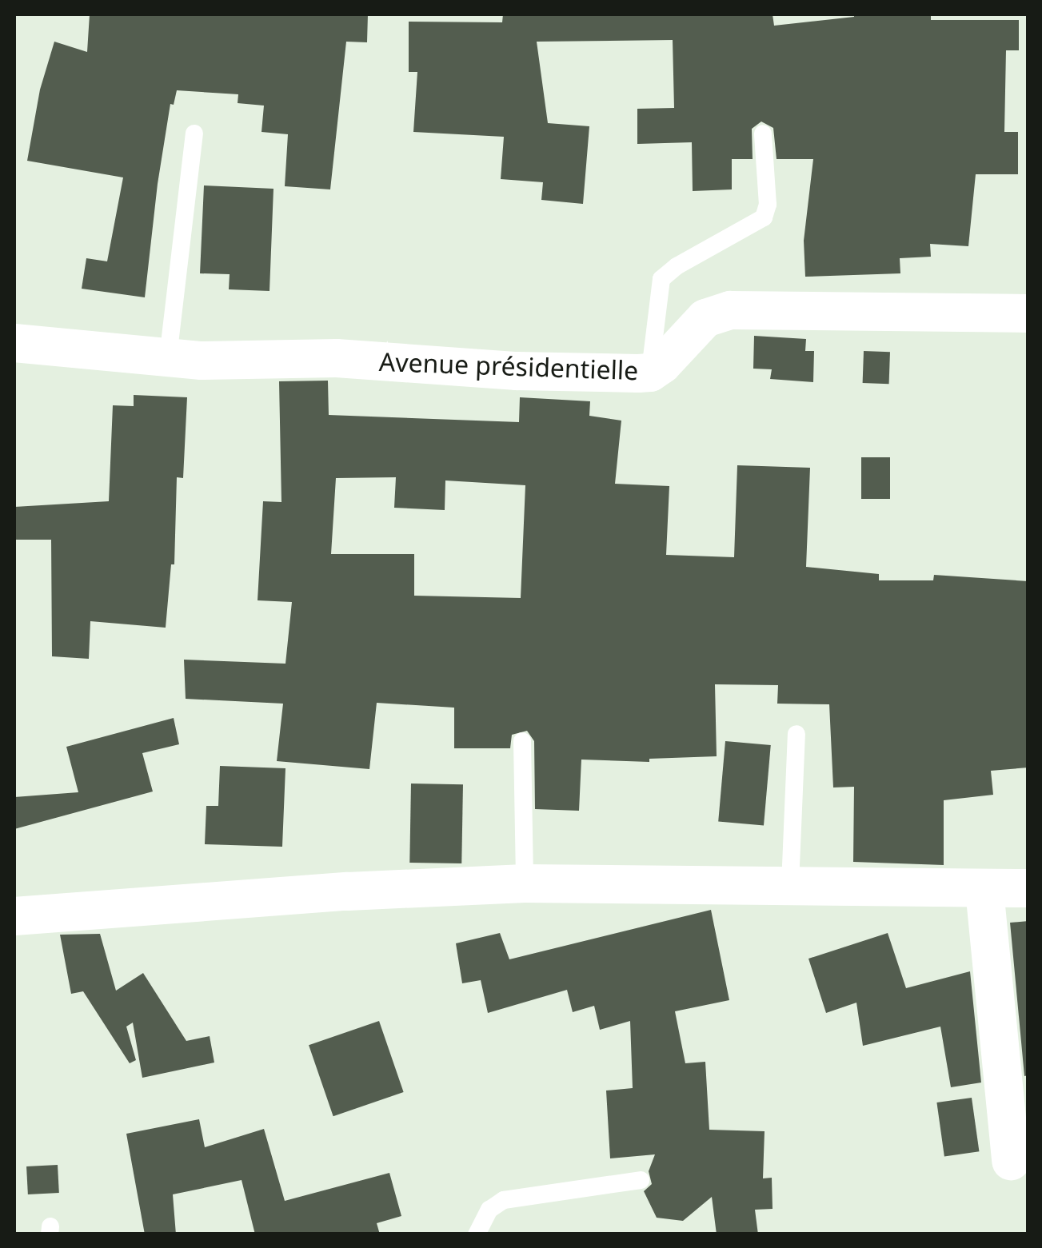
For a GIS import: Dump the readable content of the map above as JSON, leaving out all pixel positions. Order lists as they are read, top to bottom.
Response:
{
  "streets": {
    "street": ["Avenue présidentielle"]
  }
}
